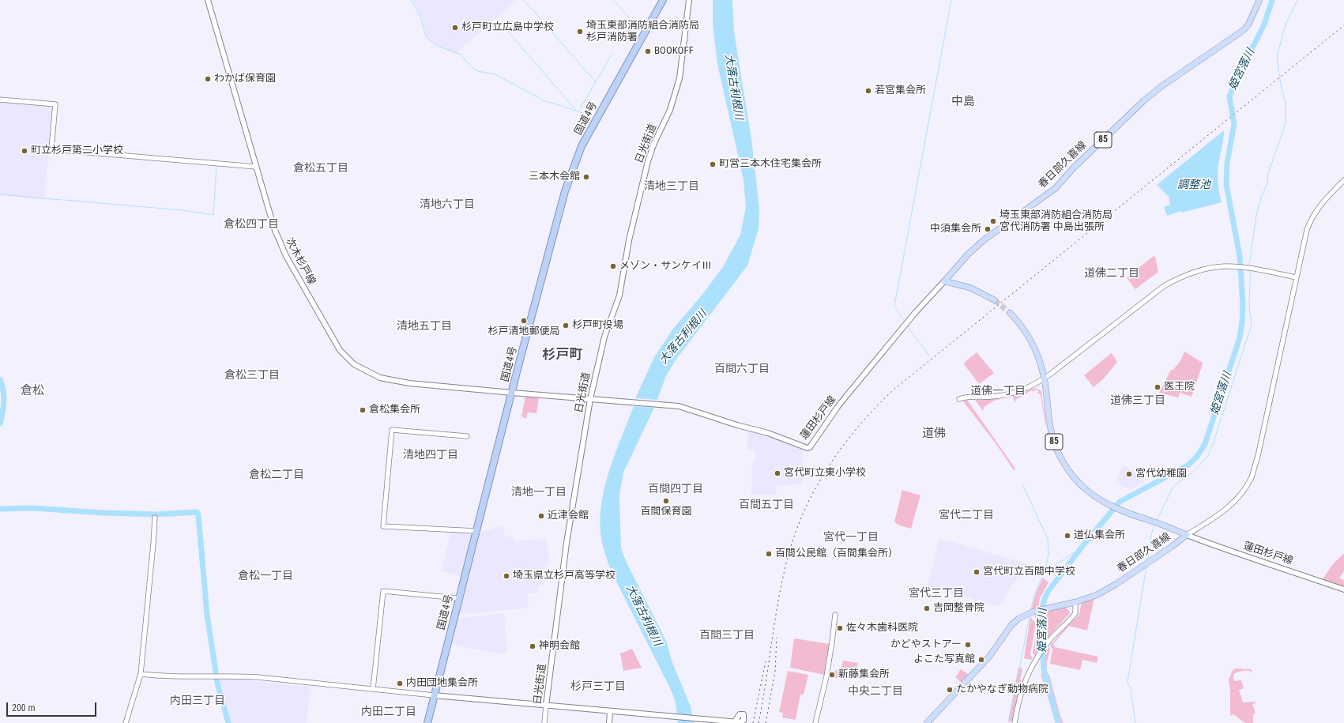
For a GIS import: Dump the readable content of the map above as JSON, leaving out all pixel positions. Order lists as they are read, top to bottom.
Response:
{
  "streets": {
    "highway": ["国道4号"],
    "main road": [
      "85",
      "日光街道",
      "春日部久喜線",
      "次木杉戸線",
      "蓮田杉戸線"
    ]
  },
  "crossings": [
    ["国道4号", "次木杉戸線"],
    ["85", "春日部久喜線"],
    ["日光街道", "蓮田杉戸線"],
    ["春日部久喜線", "蓮田杉戸線"]
  ],
  "districts": [
    "中島",
    "倉松五丁目",
    "清地三丁目",
    "清地六丁目",
    "倉松四丁目",
    "道佛二丁目",
    "清地五丁目",
    "杉戸町",
    "百間六丁目",
    "倉松三丁目",
    "倉松",
    "道佛一丁目",
    "道佛三丁目",
    "道佛",
    "清地四丁目",
    "倉松二丁目",
    "百間四丁目",
    "清地一丁目",
    "百間五丁目",
    "宮代二丁目",
    "宮代一丁目",
    "倉松一丁目",
    "宮代三丁目",
    "百間三丁目",
    "杉戸三丁目",
    "中央二丁目",
    "内田三丁目",
    "内田二丁目"
  ],
  "water": ["姫宮落川", "大落古利根川", "調整池"],
  "places": [
    "杉戸町立広島中学校",
    "埼玉東部消防組合消防局 杉戸消防署",
    "BOOKOFF",
    "わかば保育園",
    "若宮集会所",
    "町立杉戸第二小学校",
    "町営三本木住宅集会所",
    "三本木会館",
    "埼玉東部消防組合消防局 宮代消防署 中島出張所",
    "中須集会所",
    "メゾン・サンケイⅢ",
    "杉戸清地郵便局",
    "杉戸町役場",
    "医王院",
    "倉松集会所",
    "宮代町立東小学校",
    "宮代幼稚園",
    "百間保育園",
    "近津会館",
    "道仏集会所",
    "百間公民館（百間集会所）",
    "宮代町立百間中学校",
    "埼玉県立杉戸高等学校",
    "吉岡整骨院",
    "佐々木歯科医院",
    "かどやストアー",
    "神明会館",
    "よこた写真館",
    "新藤集会所",
    "内田団地集会所",
    "たかやなぎ動物病院"
  ],
  "scale_bar": "200 m"
}
